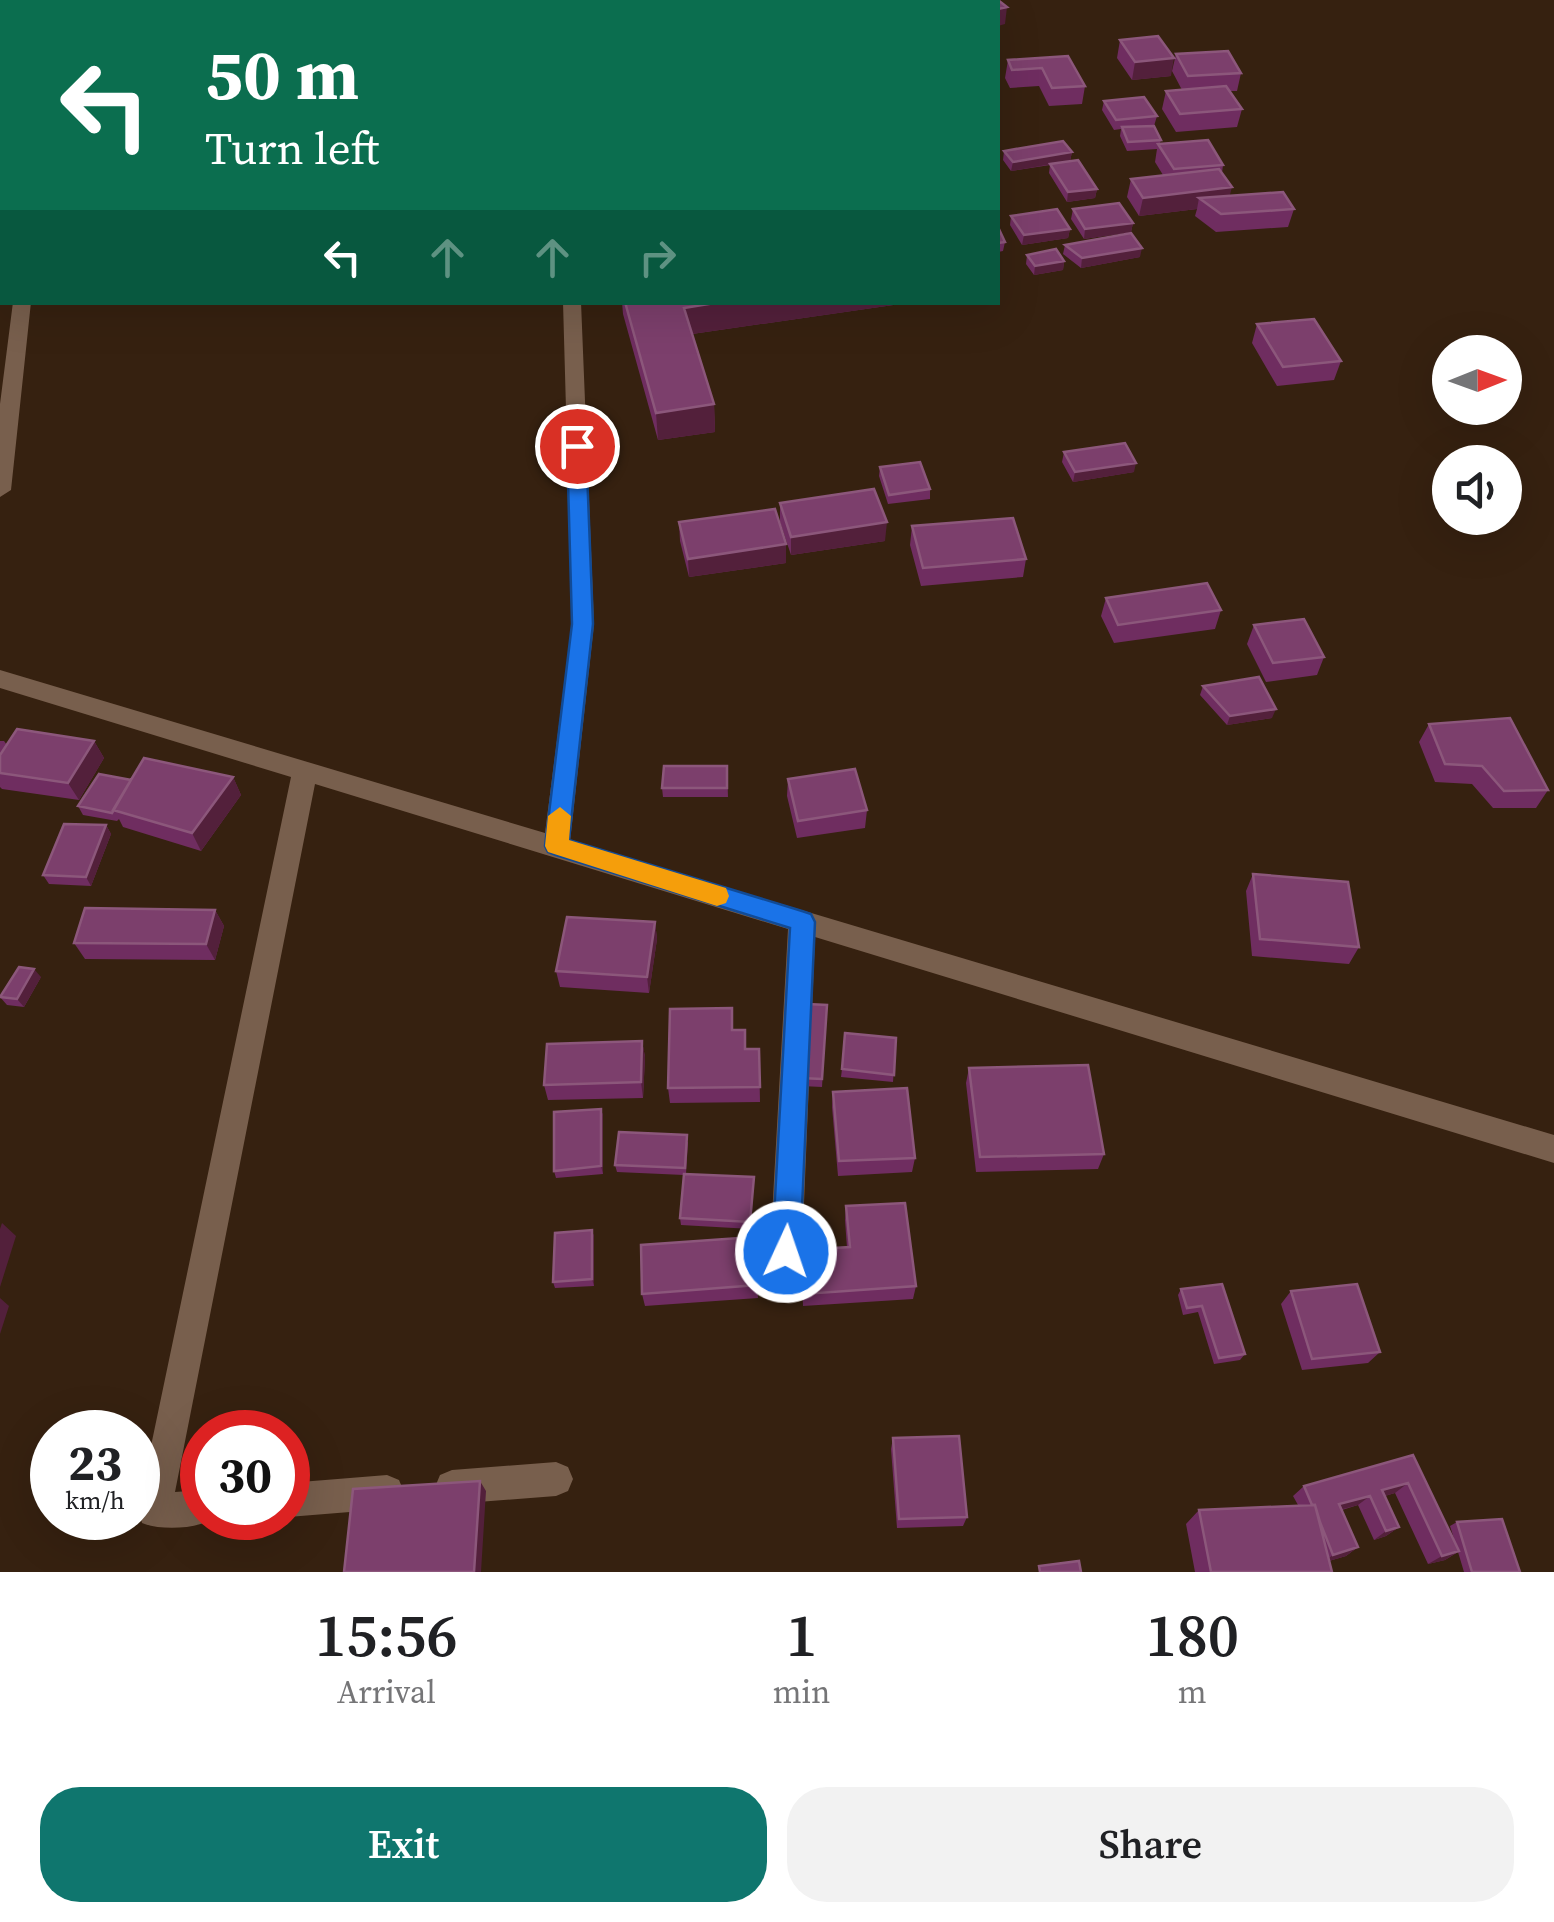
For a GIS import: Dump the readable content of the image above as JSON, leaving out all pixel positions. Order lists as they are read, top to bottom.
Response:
{
  "north": "right",
  "page": {
    "turn": ["50 m", "Turn left"],
    "speed": "23 km/h",
    "limit": "30",
    "eta": [
      "15:56",
      "Arrival",
      "1",
      "min",
      "180",
      "m"
    ],
    "buttons": ["Exit", "Share"]
  }
}
